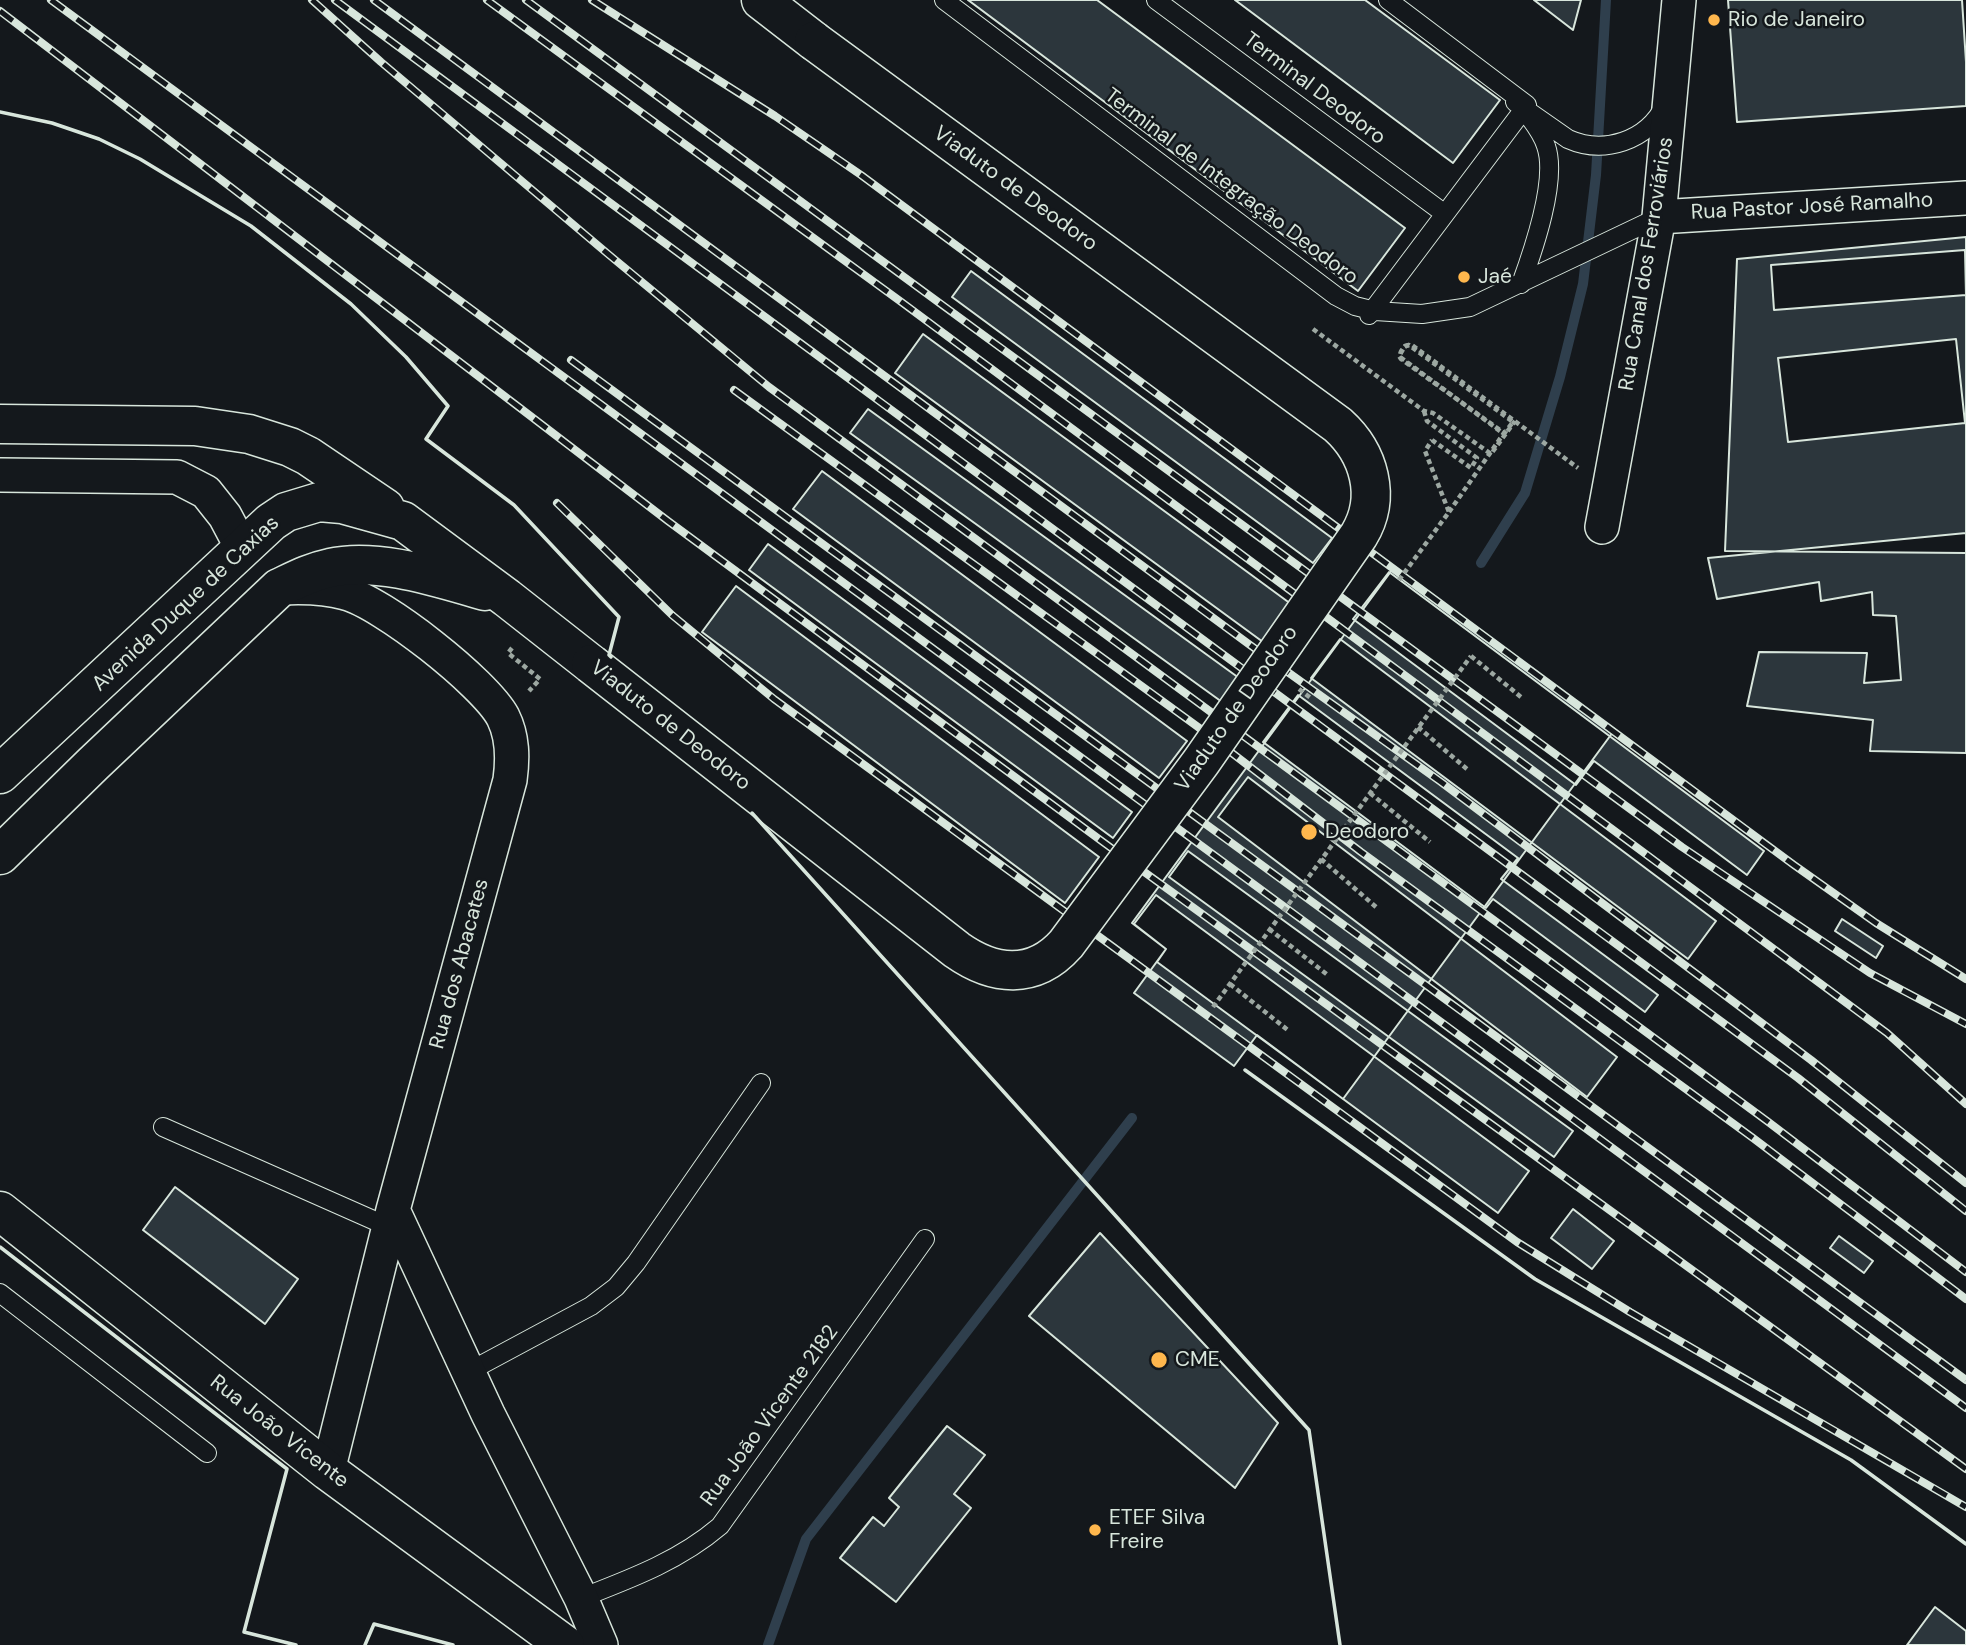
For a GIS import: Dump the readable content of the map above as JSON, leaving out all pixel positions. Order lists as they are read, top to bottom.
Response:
{
  "streets": {
    "main road": ["Viaduto de Deodoro", "Avenida Duque de Caxias", "Rua João Vicente"],
    "street": ["Rua Pastor José Ramalho", "Rua Canal dos Ferroviários", "Rua dos Abacates"],
    "lane": ["Terminal Deodoro", "Terminal de Integração Deodoro", "Rua João Vicente 2182"]
  },
  "crossings": [
    ["Terminal de Integração Deodoro", "Rua Pastor José Ramalho"],
    ["Terminal de Integração Deodoro", "Rua Canal dos Ferroviários"],
    ["Viaduto de Deodoro", "Avenida Duque de Caxias"],
    ["Rua Pastor José Ramalho", "Rua Canal dos Ferroviários"],
    ["Rua dos Abacates", "Rua João Vicente"]
  ],
  "places": [
    "Rio de Janeiro",
    "Jaé",
    "Deodoro",
    "CME",
    "ETEF Silva Freire"
  ]
}
